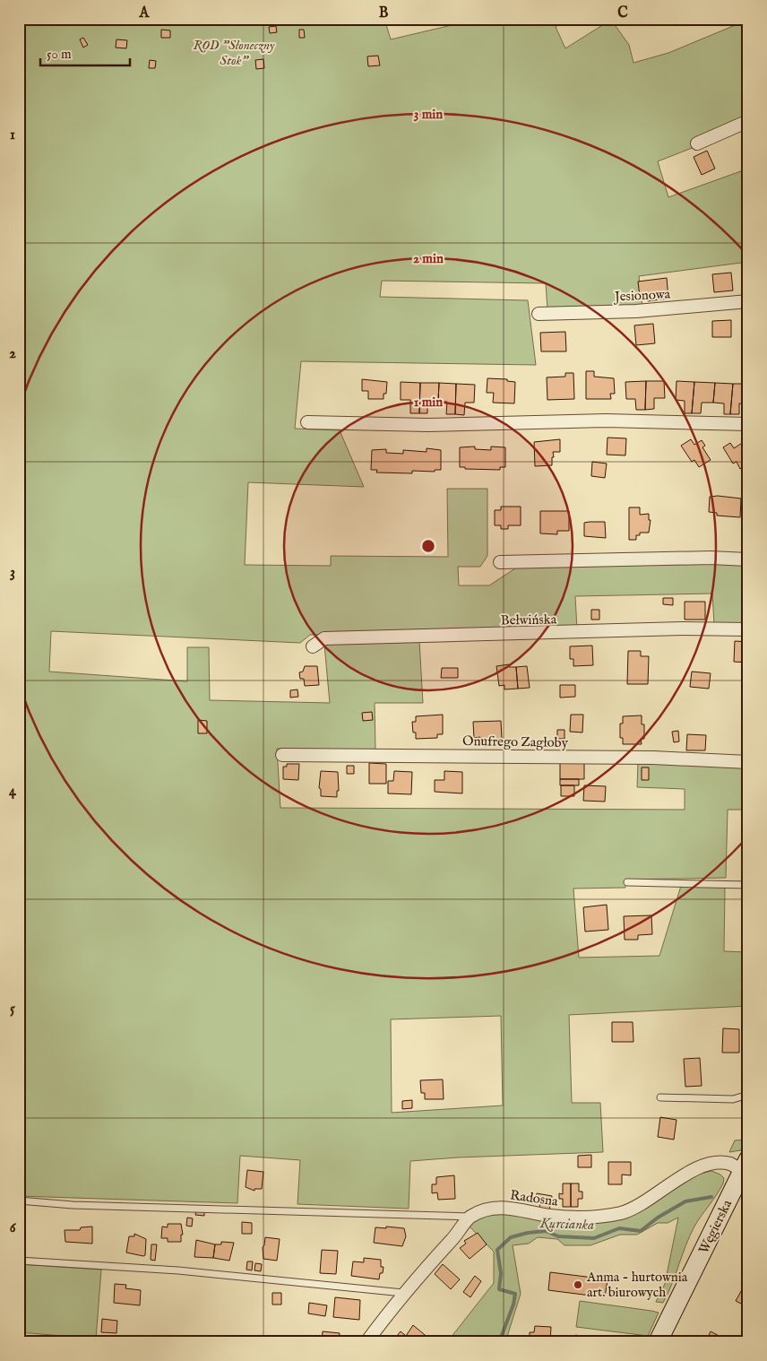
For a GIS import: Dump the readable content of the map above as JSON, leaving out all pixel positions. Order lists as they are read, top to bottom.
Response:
{
  "streets": {
    "main road": ["Węgierska"],
    "street": [
      "Jesionowa",
      "Bełwińska",
      "Onufrego Zagłoby",
      "Radosna"
    ]
  },
  "crossings": [
    ["Radosna", "Węgierska"]
  ],
  "water": ["Kurcianka"],
  "parks": ["ROD \"Słoneczny Stok\""],
  "places": ["Anma - hurtownia art. biurowych"],
  "scale_bar": "50 m",
  "grid": {
    "columns": ["A", "B", "C"],
    "rows": [
      "1",
      "2",
      "3",
      "4",
      "5",
      "6"
    ]
  },
  "rings": ["3 min", "2 min", "1 min"]
}
